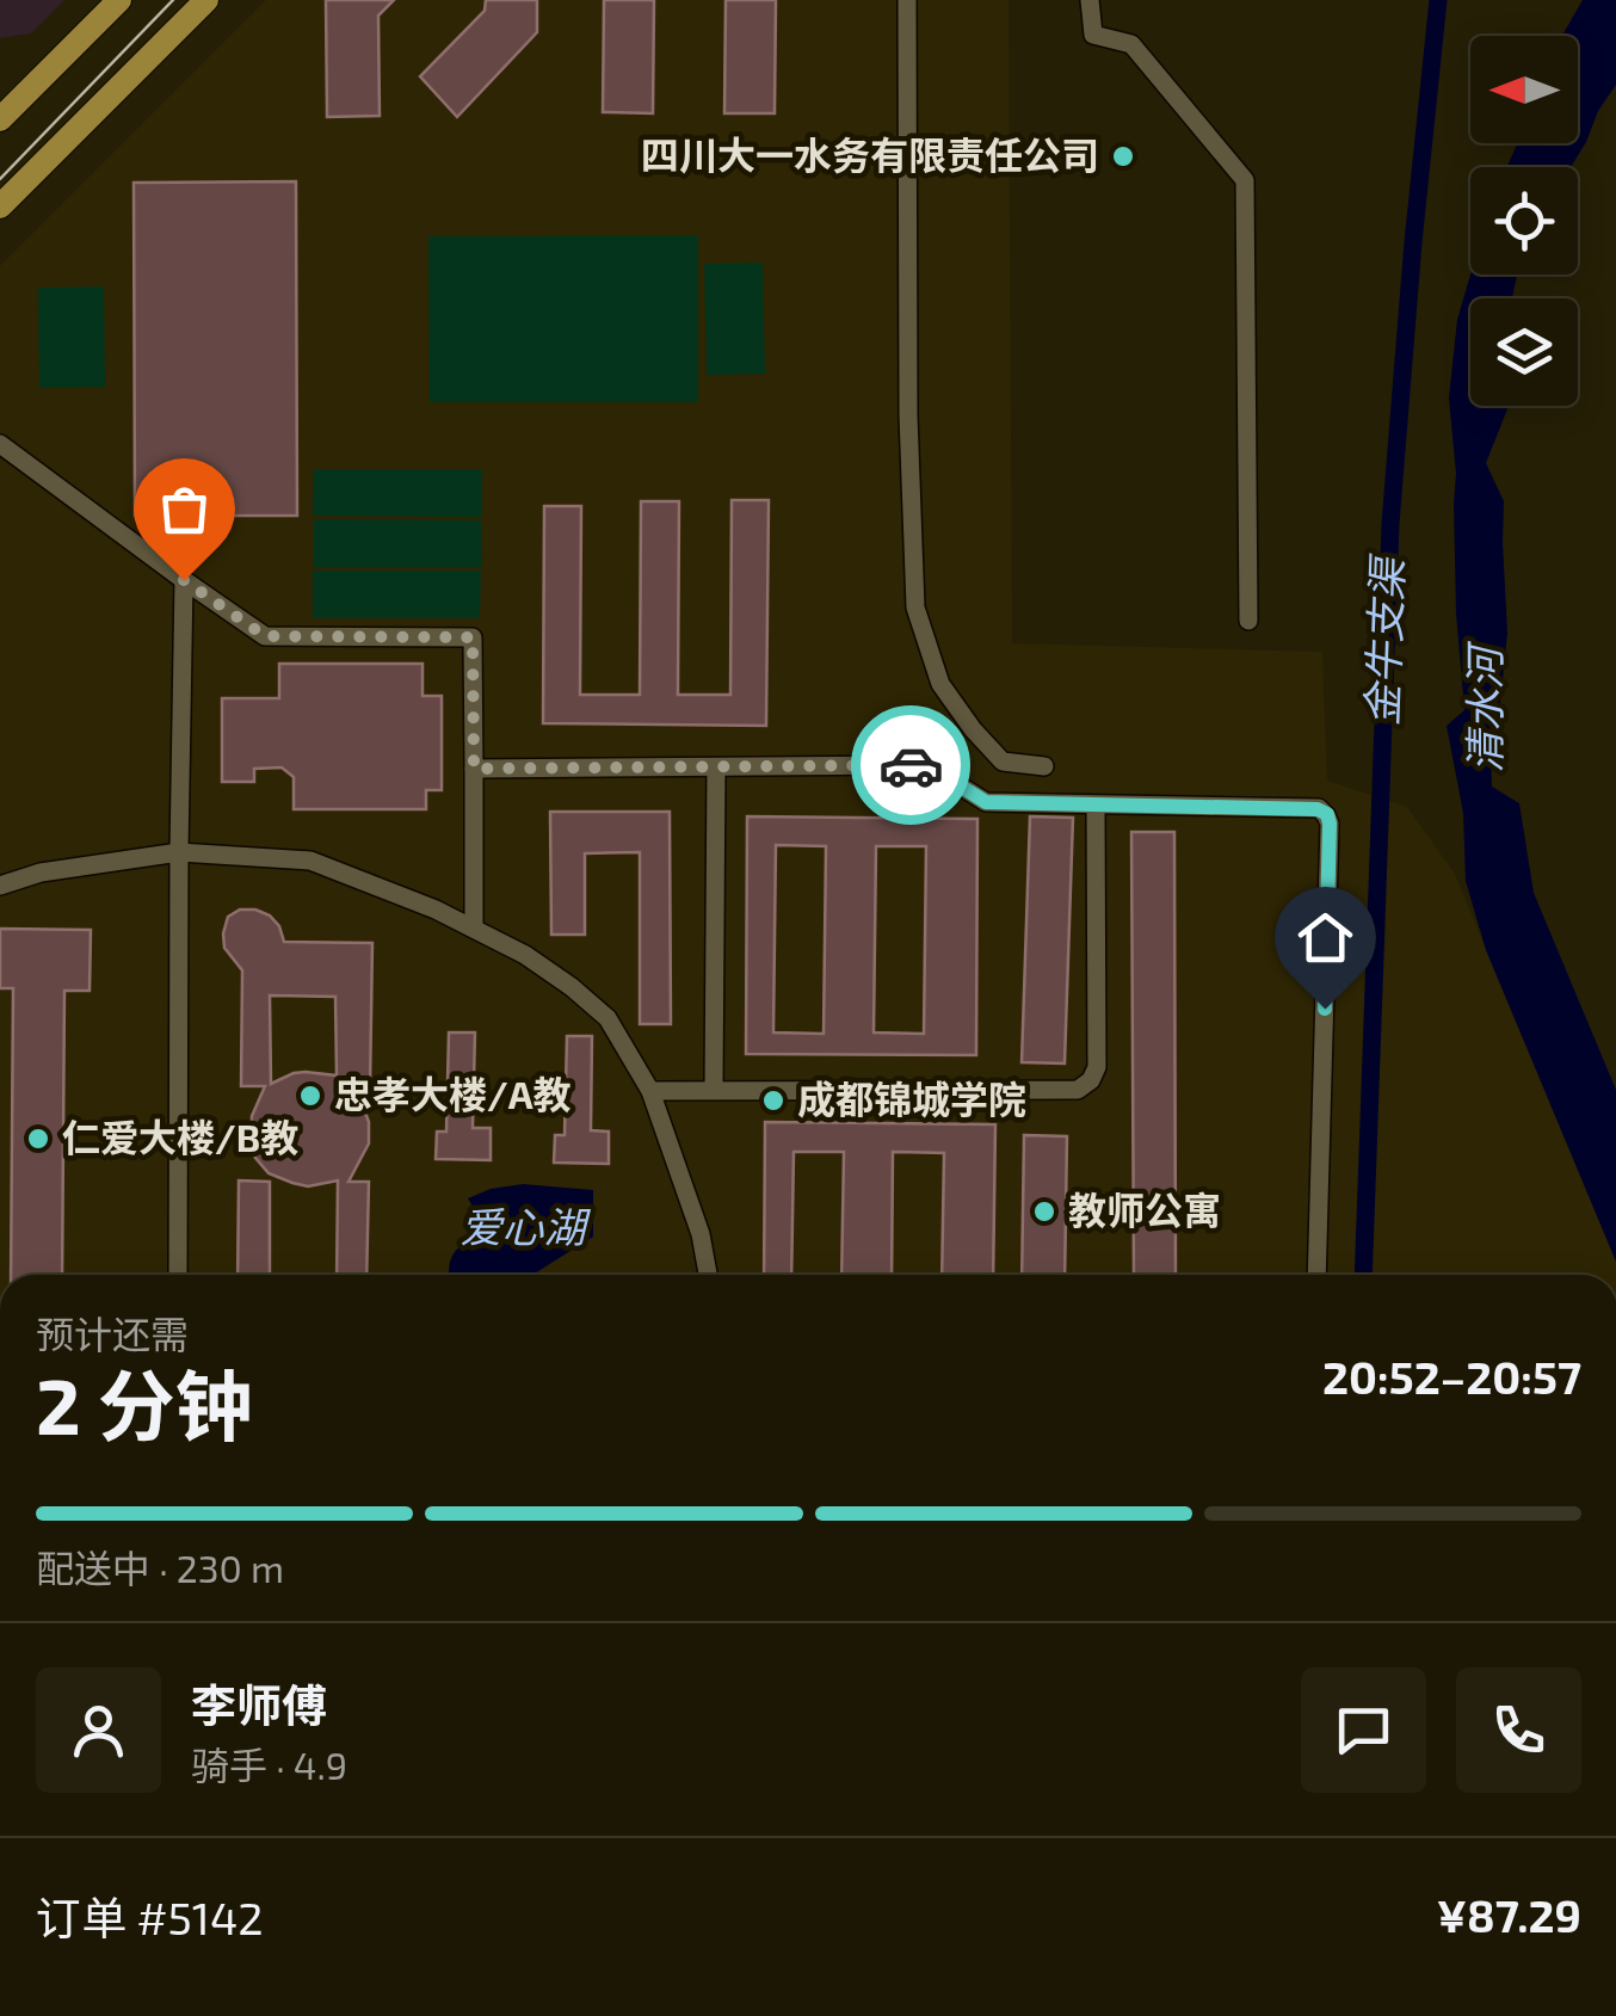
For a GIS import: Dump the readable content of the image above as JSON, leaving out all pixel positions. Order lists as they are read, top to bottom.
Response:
{
  "water": ["金牛支渠", "清水河", "爱心湖"],
  "places": [
    "四川大一水务有限责任公司",
    "忠孝大楼/A教",
    "成都锦城学院",
    "仁爱大楼/B教",
    "教师公寓"
  ],
  "north": "left",
  "page": {
    "heading": ["2 分钟", "预计还需", "20:52–20:57"],
    "panel": [
      "李师傅",
      "骑手 · 4.9",
      "订单 #5142",
      "¥87.29"
    ],
    "bar": "配送中 · 230 m"
  }
}
